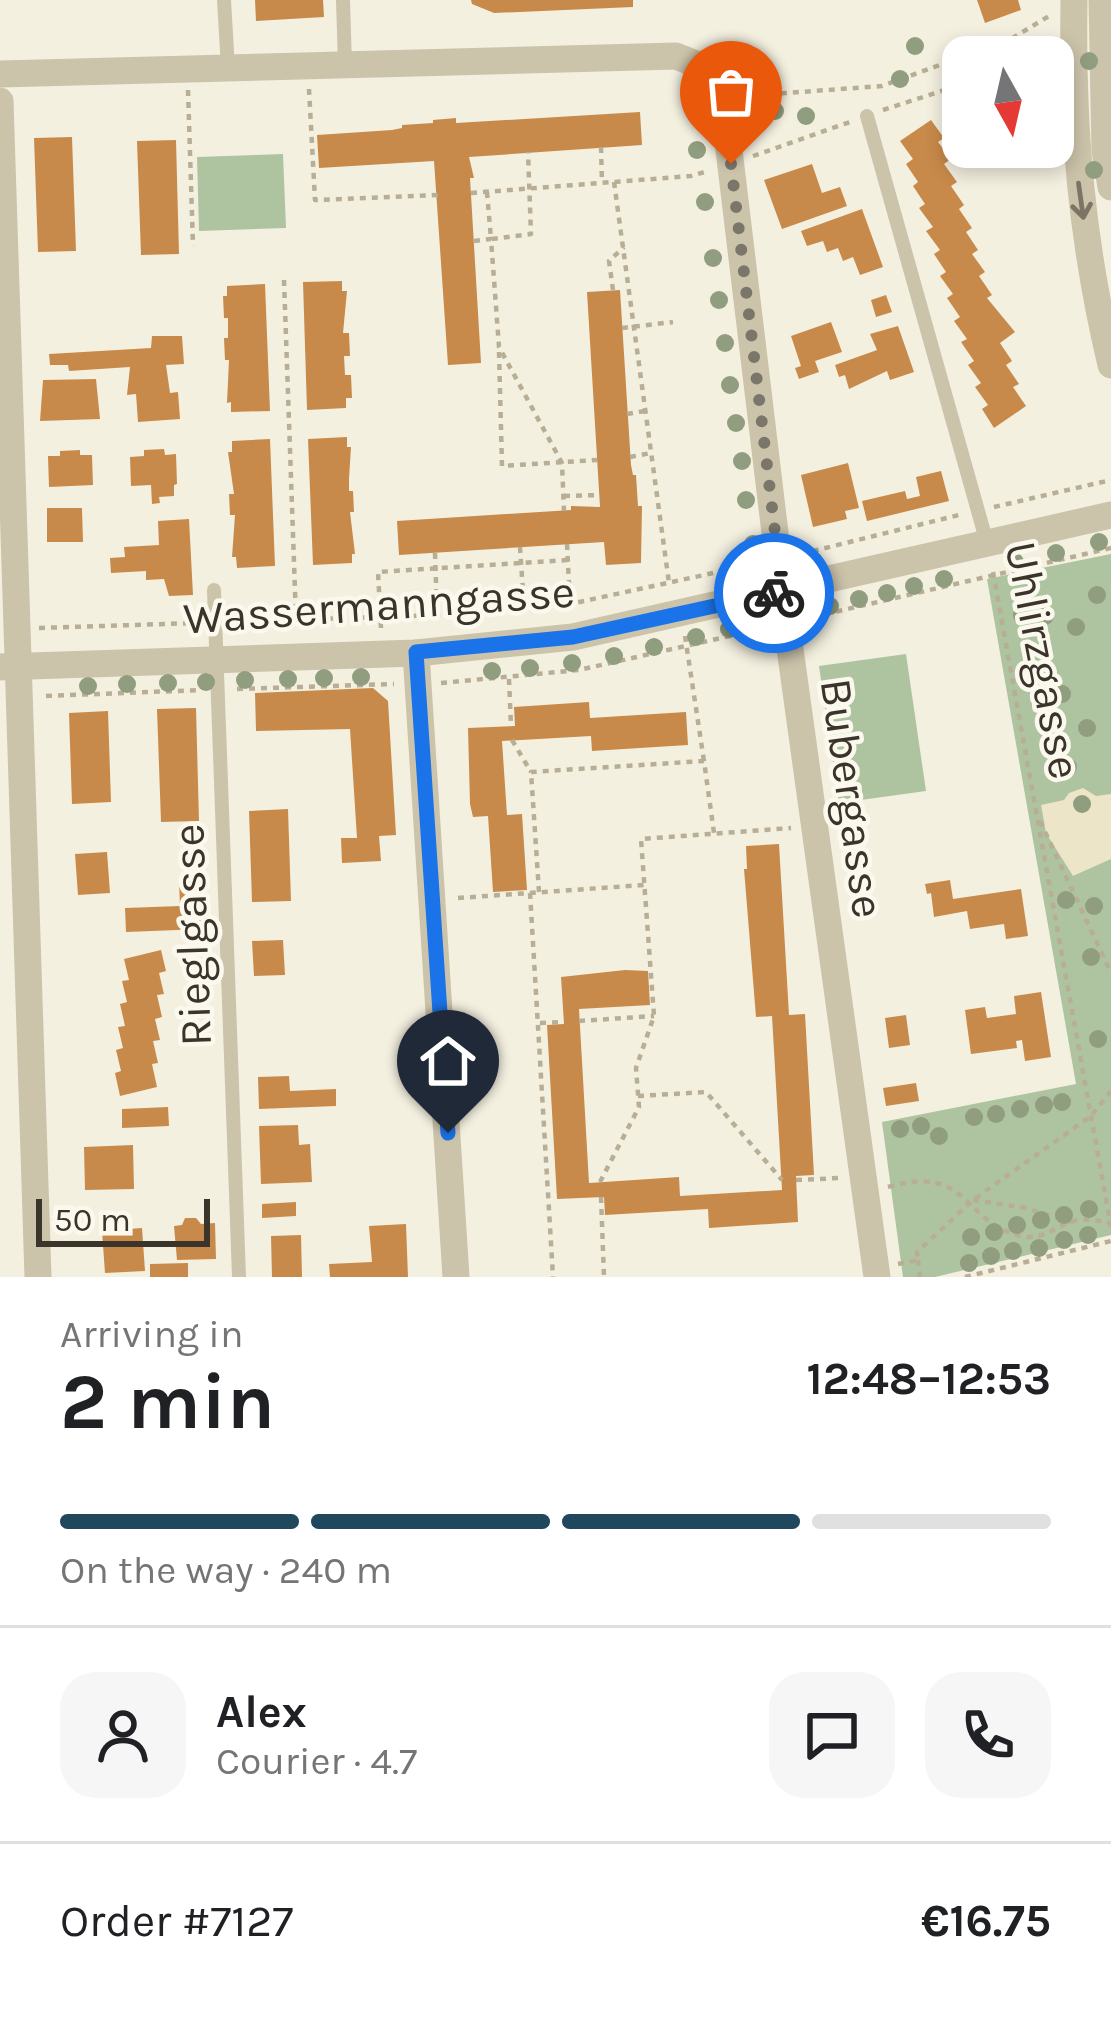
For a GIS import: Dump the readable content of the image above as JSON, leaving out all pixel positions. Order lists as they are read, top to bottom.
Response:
{
  "streets": {
    "street": ["Wassermanngasse", "Bubergasse"],
    "lane": ["Uhlirzgasse", "Rieglgasse"]
  },
  "crossings": [
    ["Wassermanngasse", "Uhlirzgasse"],
    ["Wassermanngasse", "Bubergasse"],
    ["Wassermanngasse", "Rieglgasse"]
  ],
  "scale_bar": "50 m",
  "north": "bottom",
  "page": {
    "scale": "50 m",
    "heading": ["2 min", "Arriving in", "12:48–12:53"],
    "panel": [
      "Alex",
      "Courier · 4.7",
      "Order #7127",
      "€16.75"
    ],
    "bar": "On the way · 240 m"
  }
}
